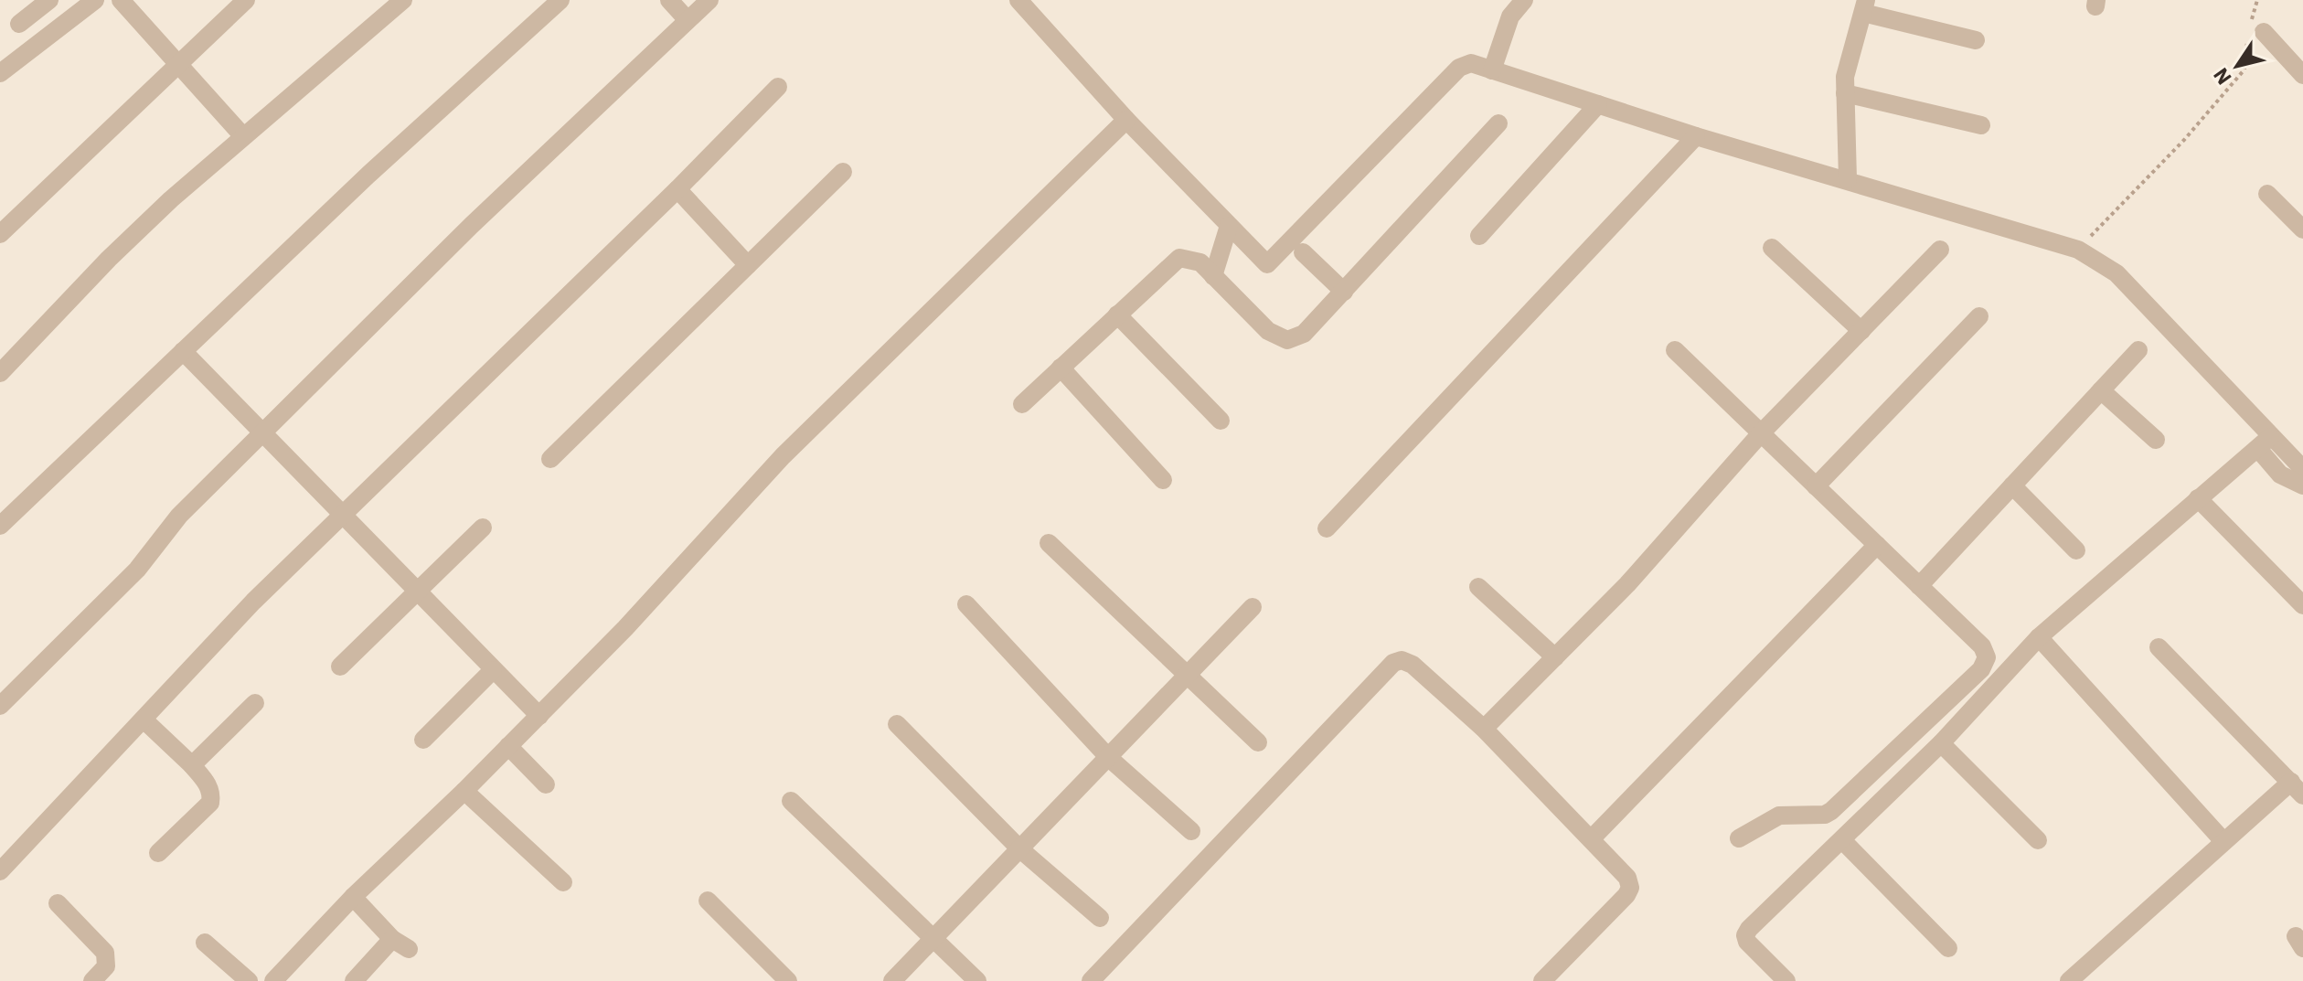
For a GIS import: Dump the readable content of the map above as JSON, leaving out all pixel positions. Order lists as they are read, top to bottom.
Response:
{
  "north": "bottom left"
}
